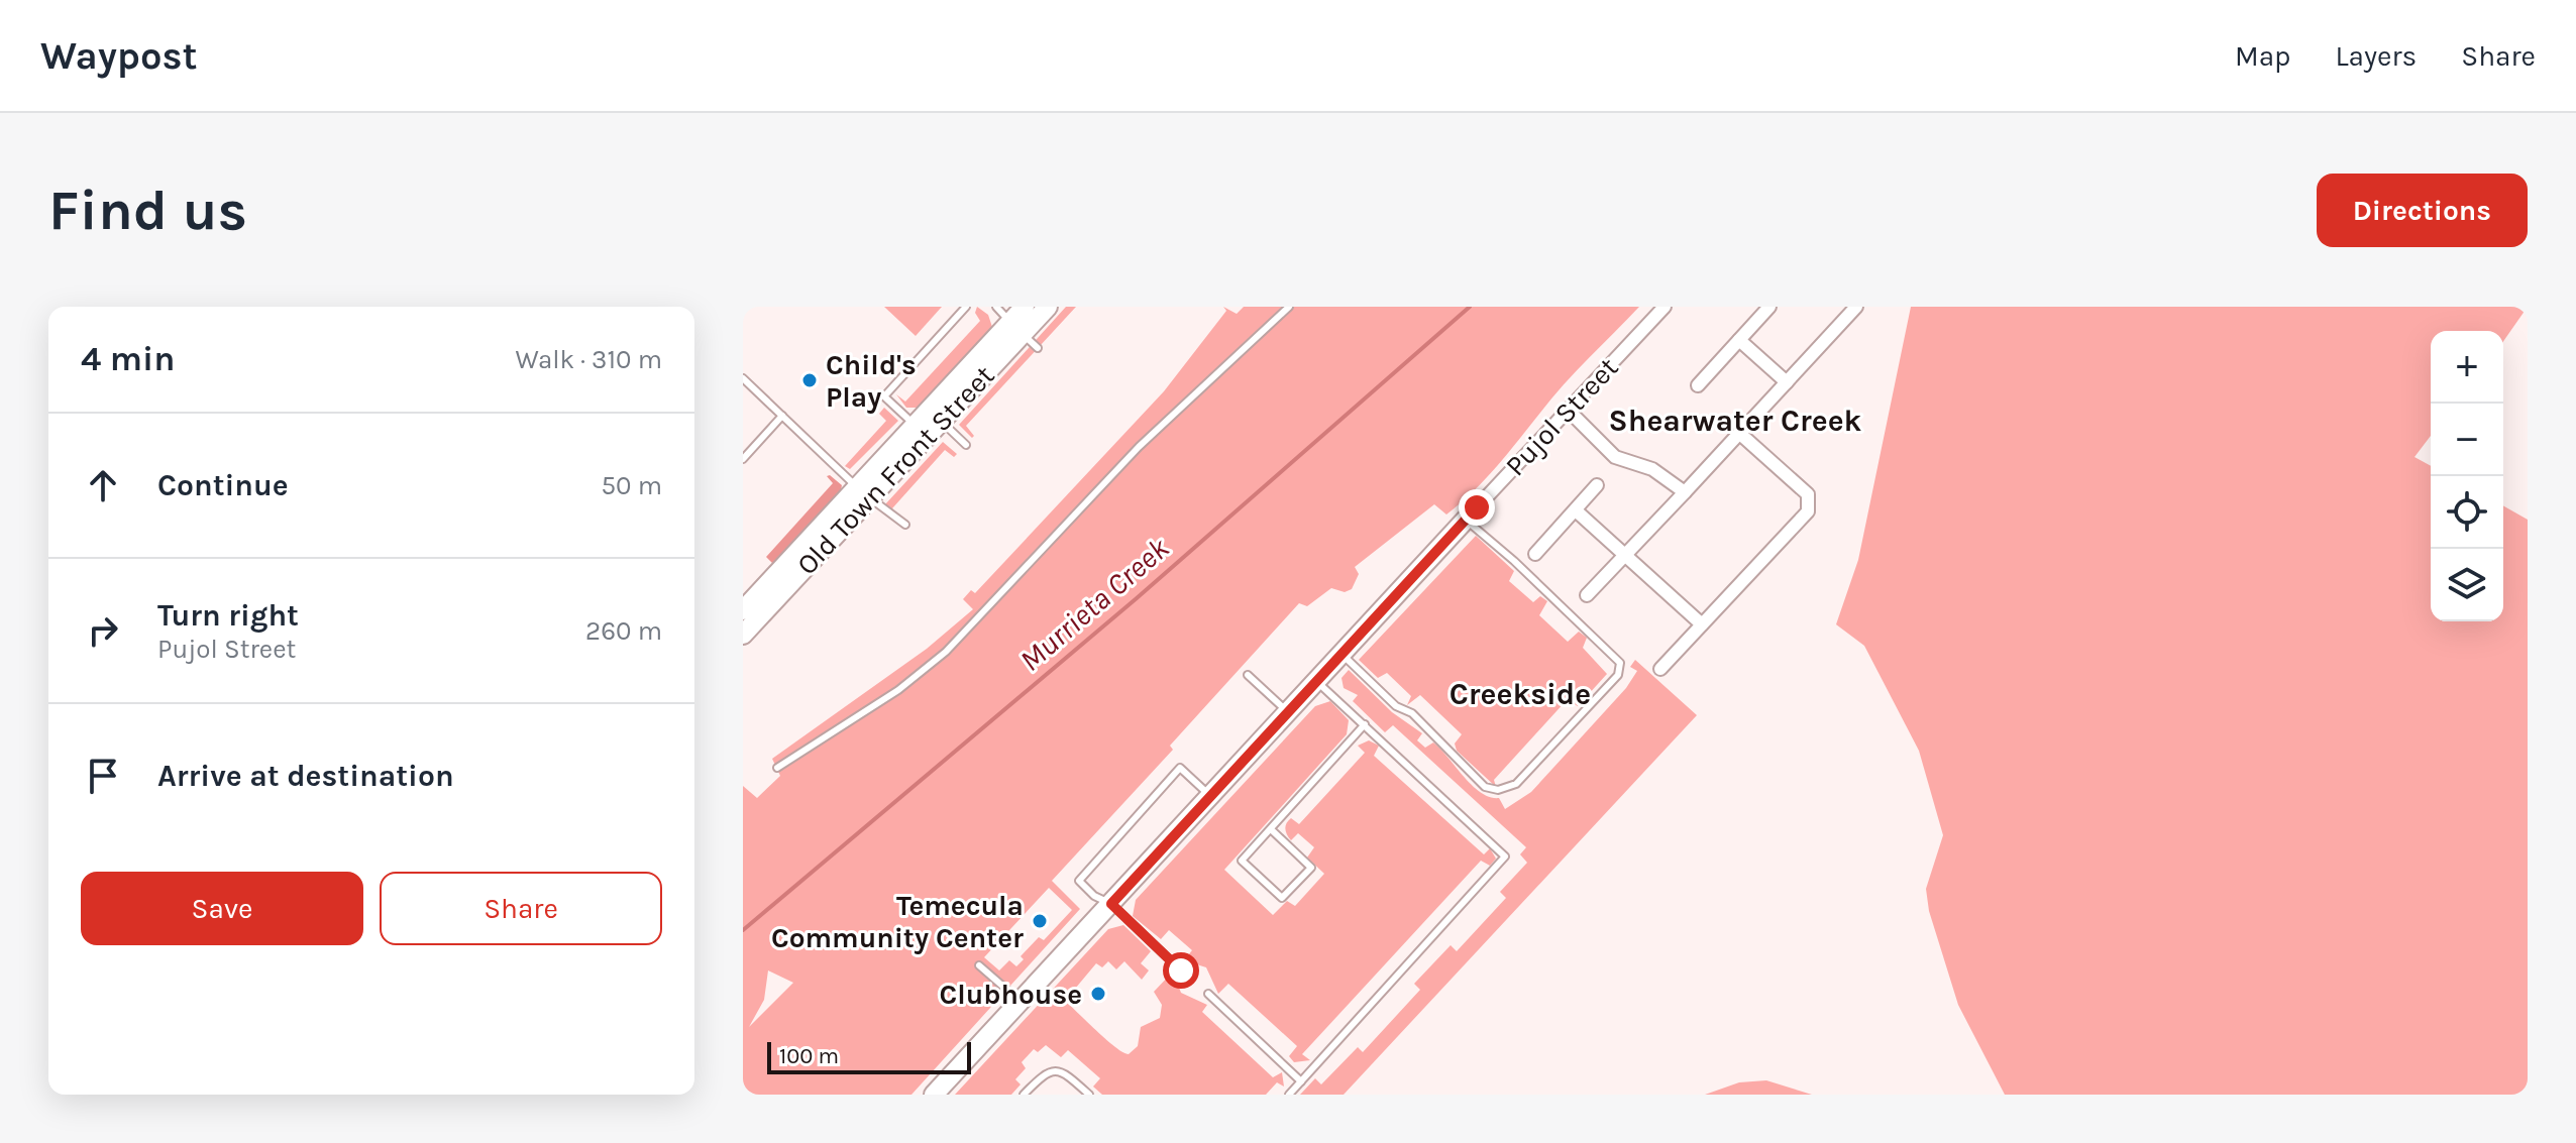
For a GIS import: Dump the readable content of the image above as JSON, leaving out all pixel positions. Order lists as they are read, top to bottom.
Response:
{
  "streets": {
    "street": ["Pujol Street", "Old Town Front Street"]
  },
  "districts": ["Shearwater Creek", "Creekside"],
  "water": ["Murrieta Creek"],
  "places": ["Child's Play", "Temecula Community Center", "Clubhouse"],
  "scale_bar": "100 m",
  "page": {
    "header": "Waypost",
    "nav": ["Map", "Layers", "Share"],
    "buttons": [
      "Directions",
      ["Save", "Share"]
    ],
    "title": "Find us",
    "heading": ["4 min", "Walk · 310 m"],
    "map_buttons": ["+", "−"],
    "list": [
      ["Continue", "50 m"],
      ["Turn right", "Pujol Street", "260 m"],
      "Arrive at destination"
    ],
    "scale": "100 m"
  }
}
